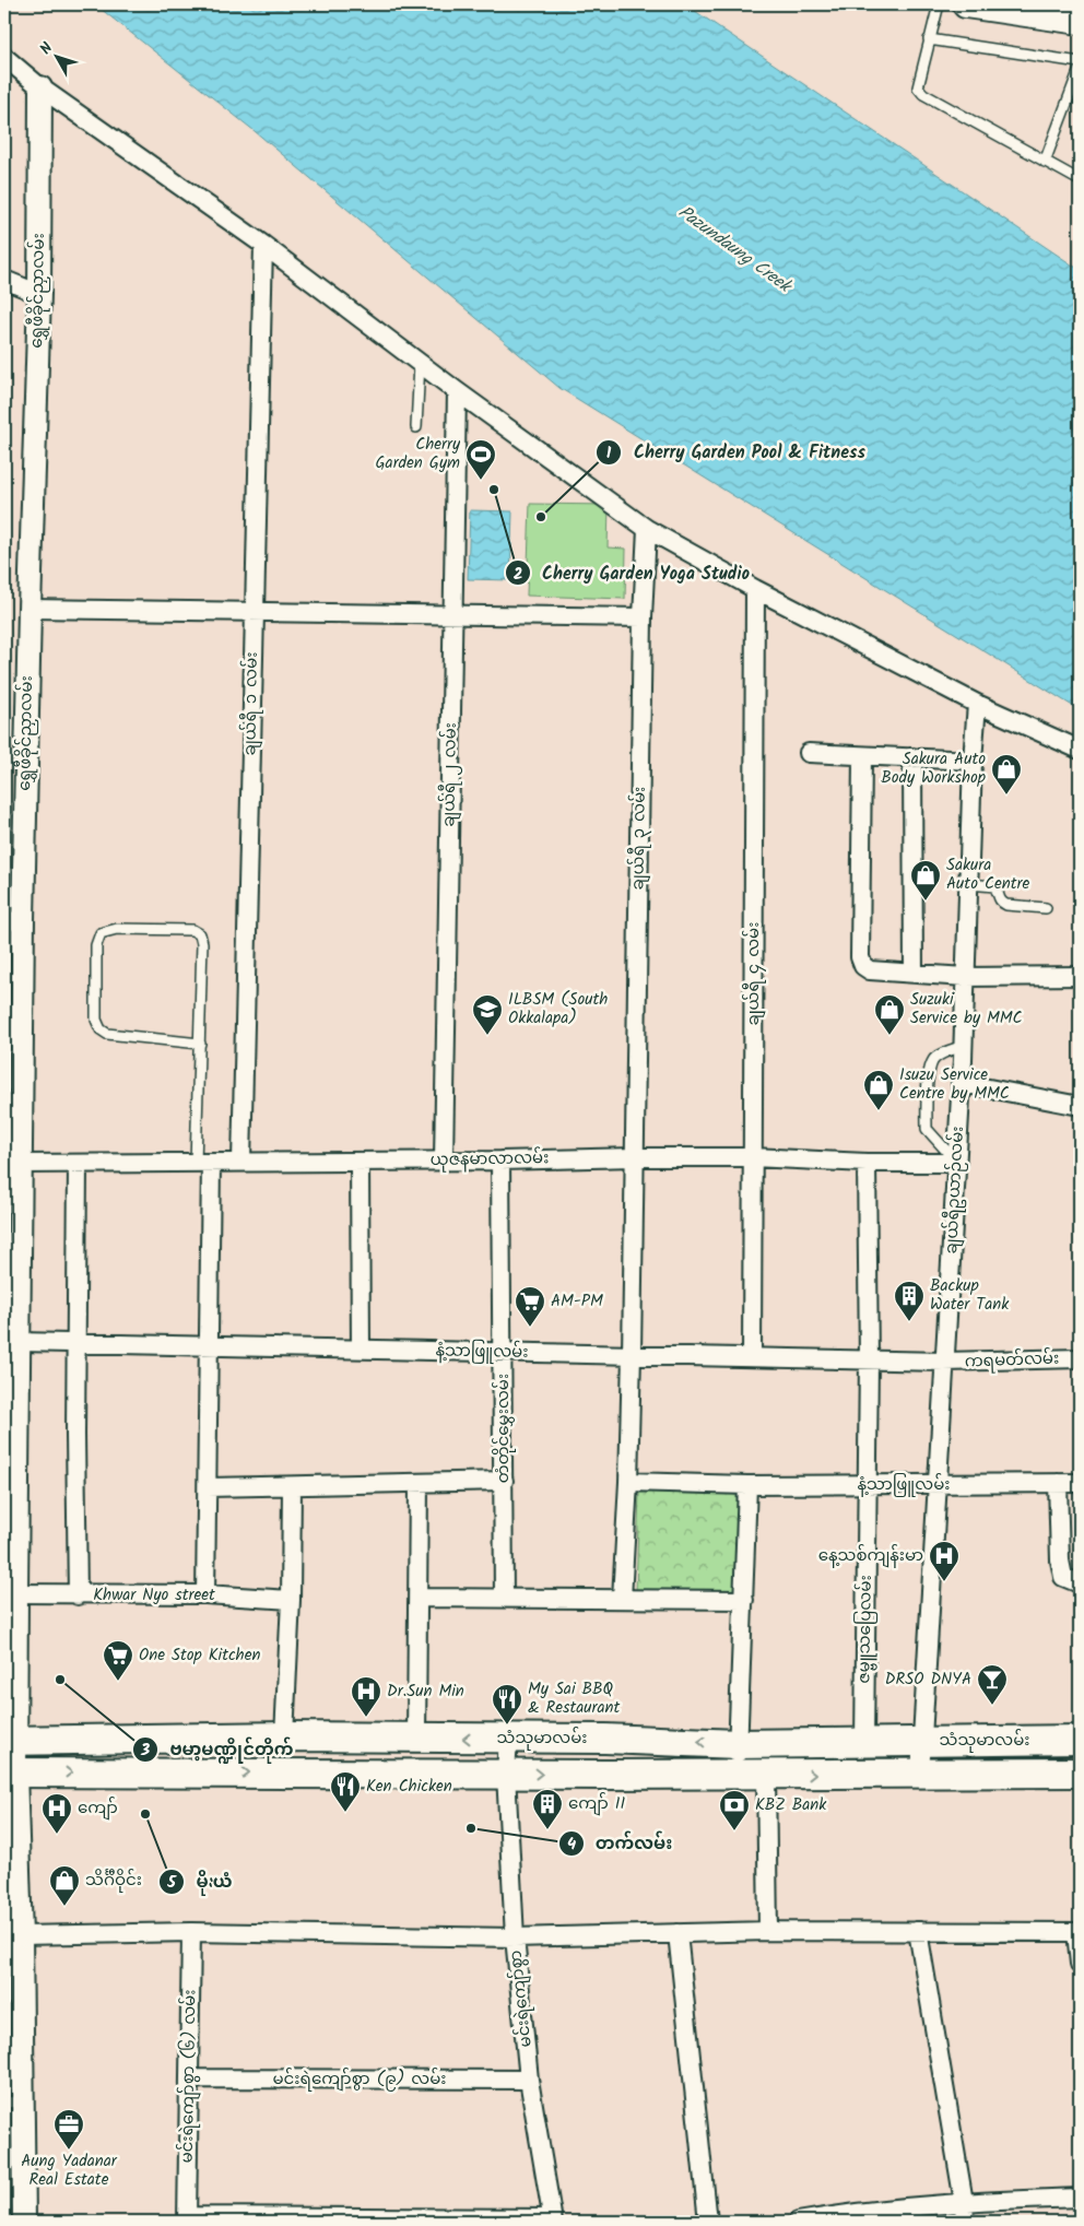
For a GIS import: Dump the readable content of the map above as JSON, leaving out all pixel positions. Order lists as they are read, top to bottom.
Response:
{
  "streets": {
    "main road": ["သံသုမာလမ်း"],
    "street": [
      "ရွှေဖီခိုင်ညှာလမ်း",
      "ချယ်ရီ ၁ လမ်း",
      "ချယ်ရီ ၂ လမ်း",
      "ချယ်ရီ ၃ လမ်း",
      "ချယ်ရီ ၄ လမ်း",
      "ယုဇနမာလာလမ်း",
      "ချယ်ရီဥယာဉ်လမ်း",
      "နံ့သာဖြူလမ်း",
      "ကရမတ်လမ်း",
      "တံတိုင်မွှေးလမ်း",
      "Khwar Nyo street",
      "ဇမ္ဗူသပြေလမ်း",
      "မင်းရဲကျော်စွာ",
      "မင်းရဲကျော်စွာ (၆) လမ်း",
      "မင်းရဲကျော်စွာ (၉) လမ်း"
    ]
  },
  "crossings": [
    ["ရွှေဖီခိုင်ညှာလမ်း", "ယုဇနမာလာလမ်း"],
    ["ရွှေဖီခိုင်ညှာလမ်း", "နံ့သာဖြူလမ်း"],
    ["ရွှေဖီခိုင်ညှာလမ်း", "Khwar Nyo street"],
    ["ရွှေဖီခိုင်ညှာလမ်း", "သံသုမာလမ်း"],
    ["ချယ်ရီ ၁ လမ်း", "ယုဇနမာလာလမ်း"],
    ["ချယ်ရီ ၂ လမ်း", "ယုဇနမာလာလမ်း"],
    ["ချယ်ရီ ၃ လမ်း", "ယုဇနမာလာလမ်း"],
    ["ချယ်ရီ ၄ လမ်း", "ယုဇနမာလာလမ်း"],
    ["ချယ်ရီ ၄ လမ်း", "နံ့သာဖြူလမ်း"],
    ["ယုဇနမာလာလမ်း", "ချယ်ရီဥယာဉ်လမ်း"],
    ["ယုဇနမာလာလမ်း", "တံတိုင်မွှေးလမ်း"],
    ["ယုဇနမာလာလမ်း", "ဇမ္ဗူသပြေလမ်း"],
    ["ချယ်ရီဥယာဉ်လမ်း", "နံ့သာဖြူလမ်း"],
    ["ချယ်ရီဥယာဉ်လမ်း", "ကရမတ်လမ်း"],
    ["ချယ်ရီဥယာဉ်လမ်း", "သံသုမာလမ်း"],
    ["နံ့သာဖြူလမ်း", "ကရမတ်လမ်း"],
    ["နံ့သာဖြူလမ်း", "တံတိုင်မွှေးလမ်း"],
    ["နံ့သာဖြူလမ်း", "ဇမ္ဗူသပြေလမ်း"],
    ["ဇမ္ဗူသပြေလမ်း", "သံသုမာလမ်း"],
    ["သံသုမာလမ်း", "မင်းရဲကျော်စွာ"],
    ["မင်းရဲကျော်စွာ", "မင်းရဲကျော်စွာ (၉) လမ်း"],
    ["မင်းရဲကျော်စွာ (၆) လမ်း", "မင်းရဲကျော်စွာ (၉) လမ်း"]
  ],
  "water": ["Pazundaung Creek"],
  "places": {
    "sports": ["Cherry Garden Gym"],
    "other": [
      "Cherry Garden Yoga Studio",
      "Cherry Garden Pool & Fitness",
      "ဗမာ့မဏ္ဍိုင်တိုက်",
      "မို:ယံ",
      "တက်လမ်း"
    ],
    "shop": [
      "Sakura Auto Body Workshop",
      "Sakura Auto Centre",
      "Suzuki Service by MMC",
      "Isuzu Service Centre by MMC",
      "သိင်္ဂီဝိုင်း"
    ],
    "school or university": ["ILBSM (South Okkalapa)"],
    "building": ["Backup Water Tank", "ကျော် II"],
    "supermarket": ["AM-PM", "One Stop Kitchen"],
    "hospital": ["နေ့သစ်ကျန်းမာ", "Dr.Sun Min", "ကျော်"],
    "bar": ["DRSO DNYA"],
    "restaurant": ["My Sai BBQ & Restaurant", "Ken Chicken"],
    "bank": ["KBZ Bank"],
    "office": ["Aung Yadanar Real Estate"]
  },
  "north": "top left"
}
